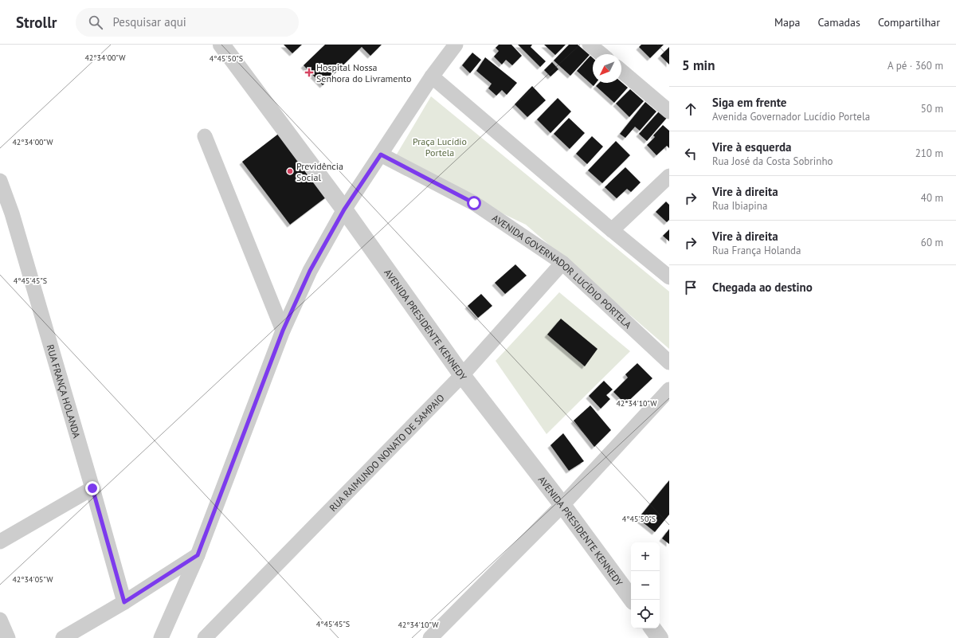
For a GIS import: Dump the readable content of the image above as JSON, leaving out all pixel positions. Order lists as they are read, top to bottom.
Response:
{
  "streets": {
    "street": [
      "AVENIDA GOVERNADOR LUCÍDIO PORTELA",
      "AVENIDA PRESIDENTE KENNEDY",
      "RUA FRANÇA HOLANDA",
      "RUA RAIMUNDO NONATO DE SAMPAIO"
    ]
  },
  "crossings": [
    ["AVENIDA GOVERNADOR LUCÍDIO PORTELA", "RUA RAIMUNDO NONATO DE SAMPAIO"],
    ["AVENIDA PRESIDENTE KENNEDY", "RUA RAIMUNDO NONATO DE SAMPAIO"]
  ],
  "parks": ["Praça Lucídio Portela"],
  "places": {
    "health": ["Hospital Nossa Senhora do Livramento"],
    "other": ["Previdência Social"]
  },
  "north": "bottom left",
  "page": {
    "header": "Strollr",
    "search": "Pesquisar aqui",
    "nav": ["Mapa", "Camadas", "Compartilhar"],
    "heading": ["5 min", "A pé · 360 m"],
    "list": [
      ["Siga em frente", "Avenida Governador Lucídio Portela", "50 m"],
      ["Vire à esquerda", "Rua José da Costa Sobrinho", "210 m"],
      ["Vire à direita", "Rua Ibiapina", "40 m"],
      ["Vire à direita", "Rua França Holanda", "60 m"],
      "Chegada ao destino"
    ],
    "map_buttons": ["+", "−"]
  },
  "coordinates": [
    "42°34'00\"W",
    "4°45'50\"S",
    "4°45'45\"S",
    "42°34'10\"W",
    "42°34'05\"W"
  ]
}
